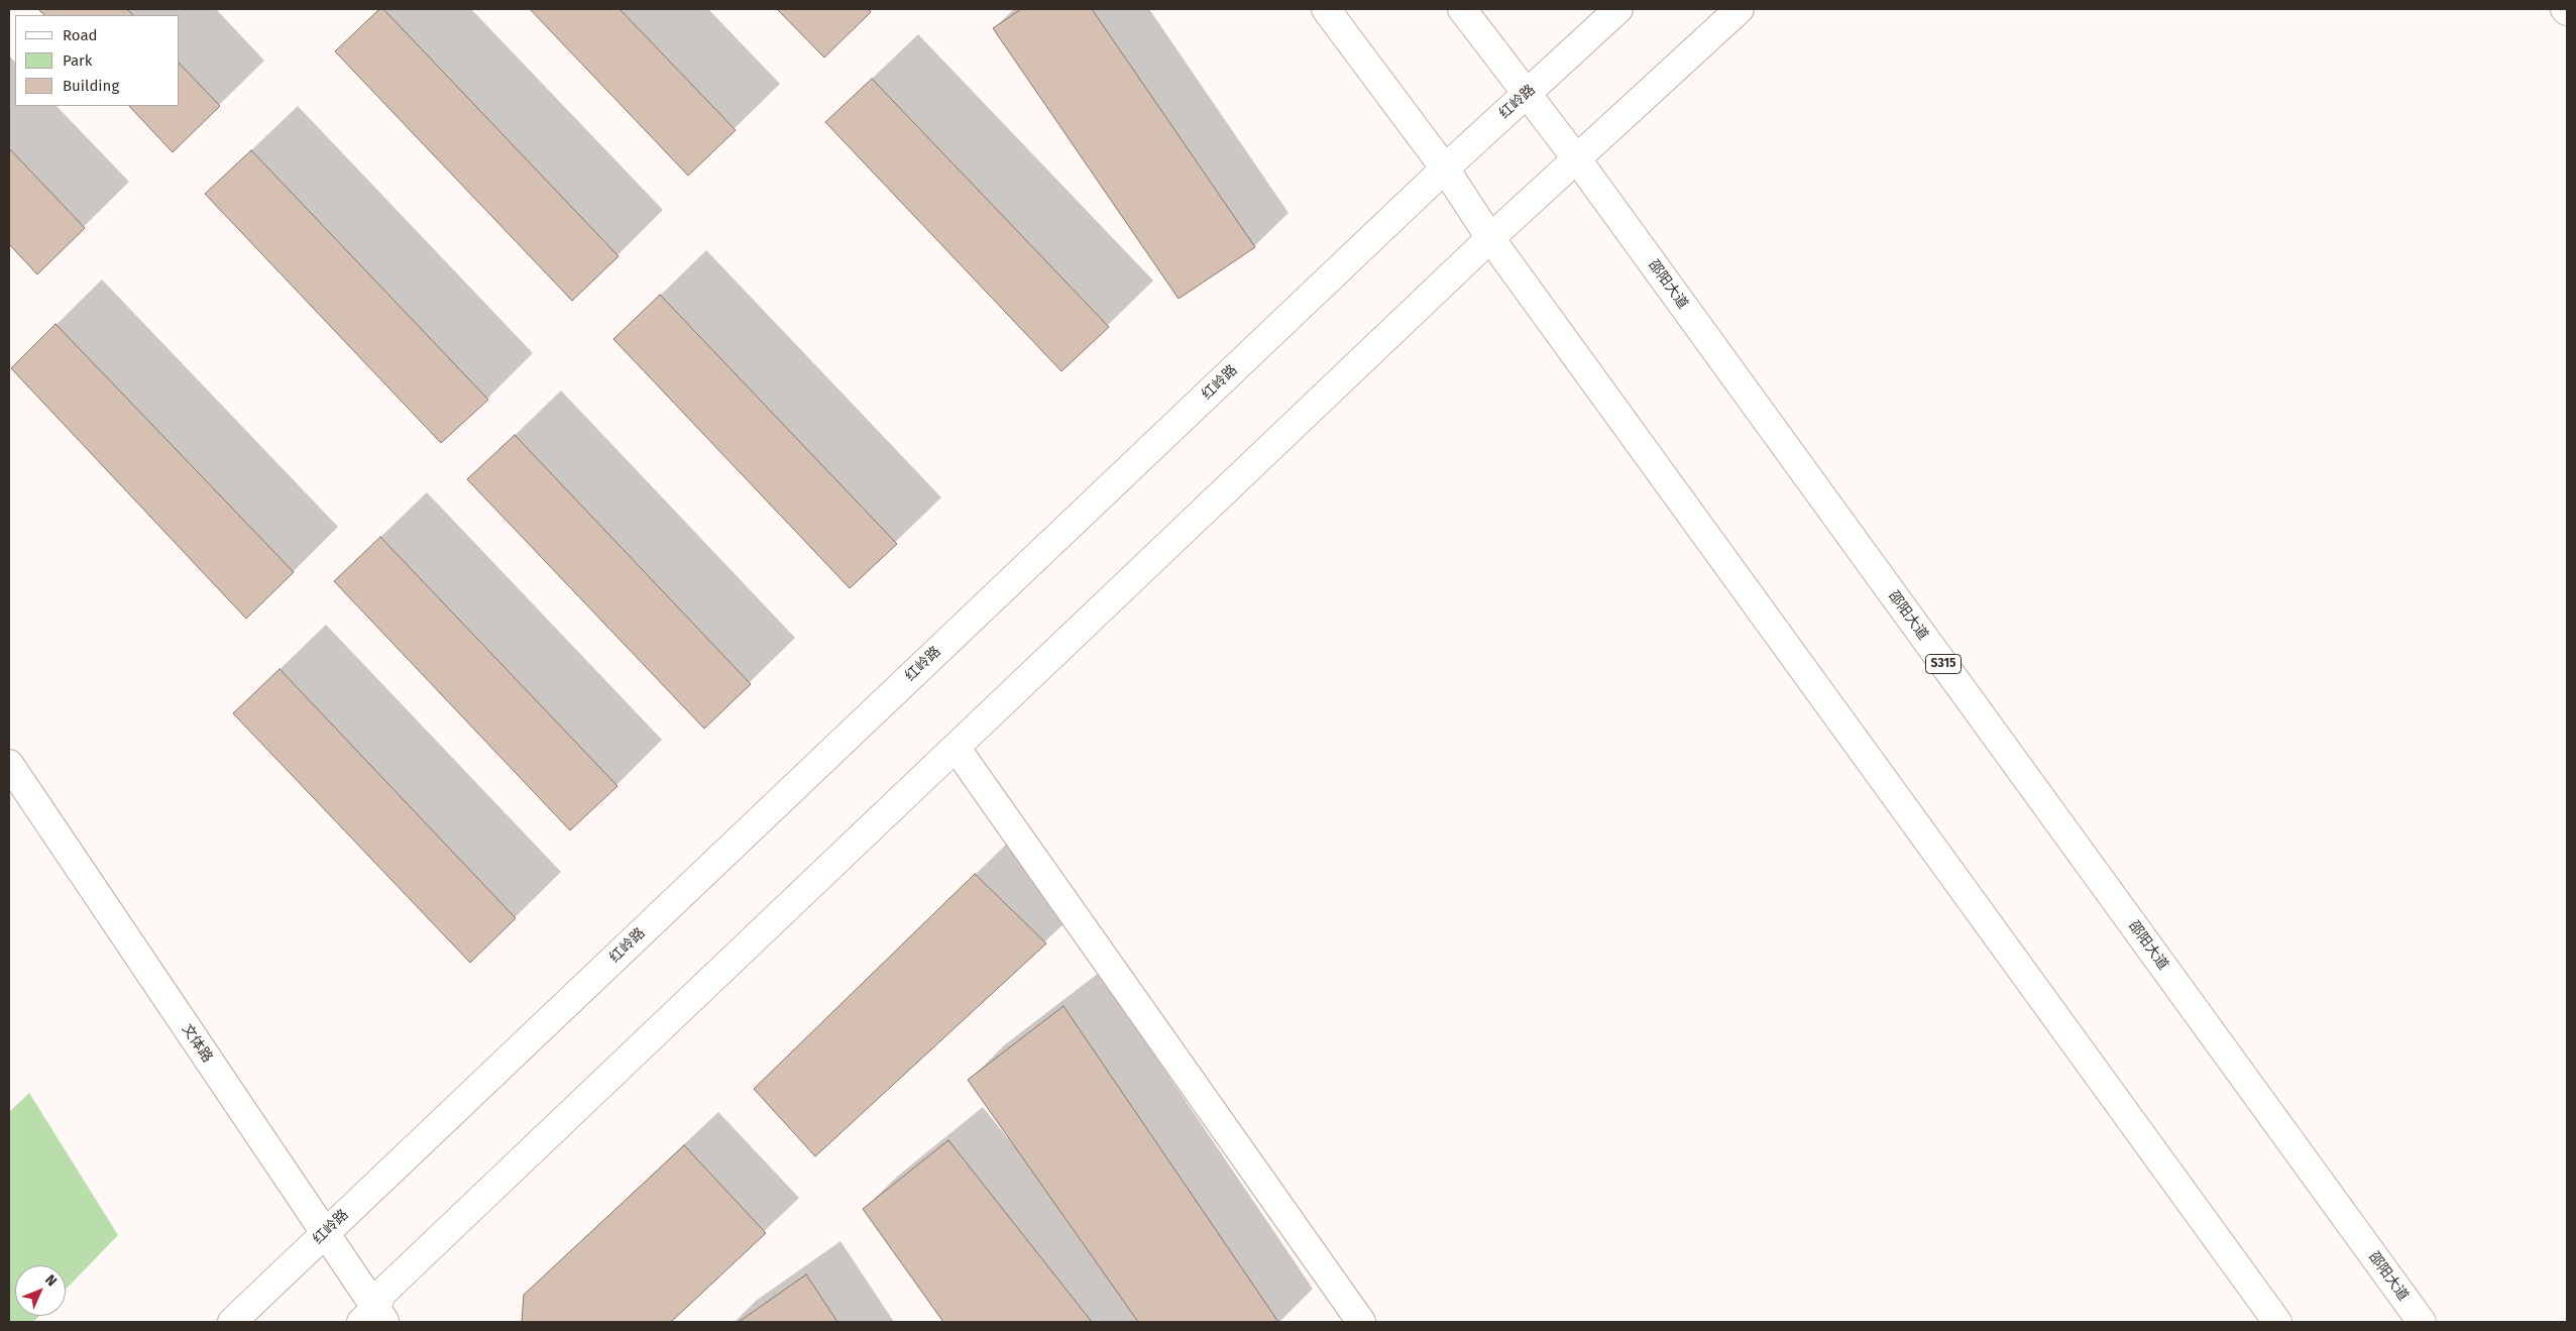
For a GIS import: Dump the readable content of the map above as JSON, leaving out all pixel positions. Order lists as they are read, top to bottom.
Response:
{
  "streets": {
    "main road": [
      "红岭路",
      "邵阳大道",
      "S315",
      "文体路"
    ]
  },
  "crossings": [
    ["红岭路", "邵阳大道"],
    ["红岭路", "文体路"]
  ],
  "legend": ["Road", "Park", "Building"],
  "north": "top right"
}
